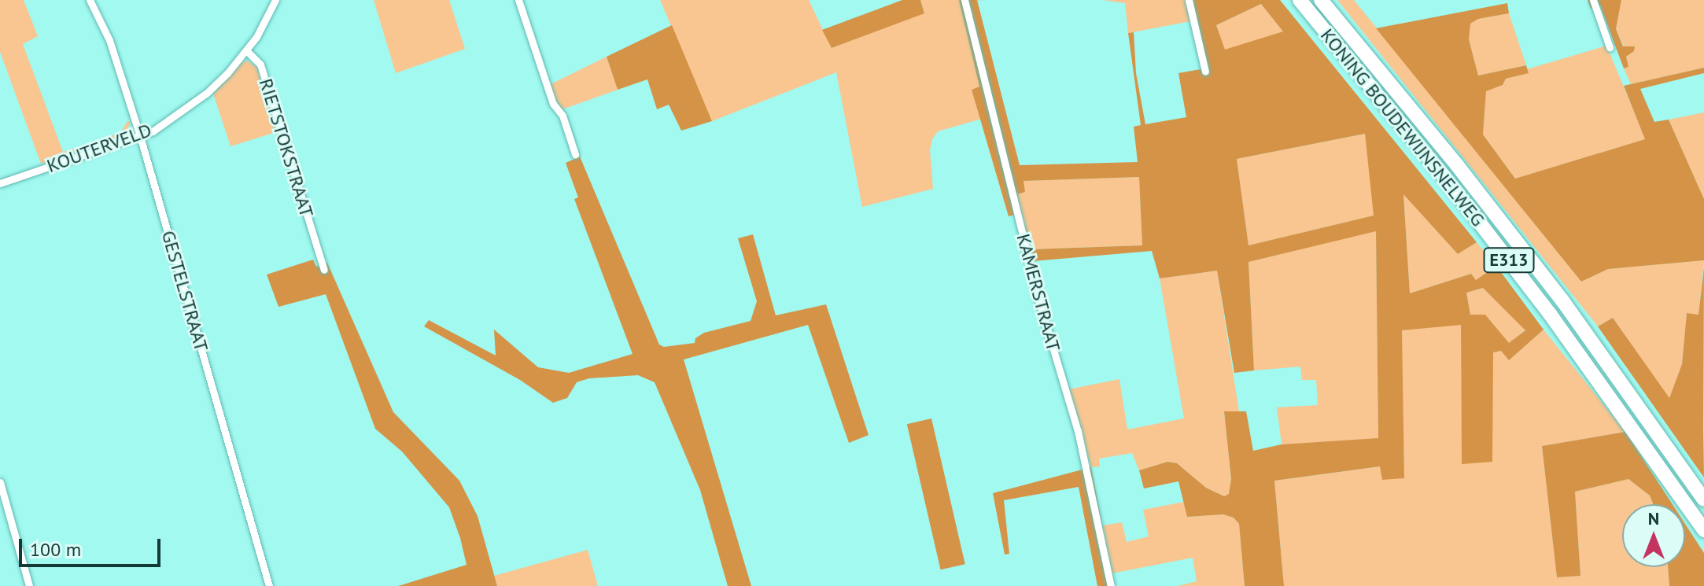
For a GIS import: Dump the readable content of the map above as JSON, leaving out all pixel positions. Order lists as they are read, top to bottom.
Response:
{
  "streets": {
    "highway": ["KONING BOUDEWIJNSNELWEG", "E313"],
    "street": [
      "KOUTERVELD",
      "RIETSTOKSTRAAT",
      "GESTELSTRAAT",
      "KAMERSTRAAT"
    ]
  },
  "crossings": [
    ["KOUTERVELD", "RIETSTOKSTRAAT"],
    ["KOUTERVELD", "GESTELSTRAAT"]
  ],
  "scale_bar": "100 m",
  "north": "top"
}
